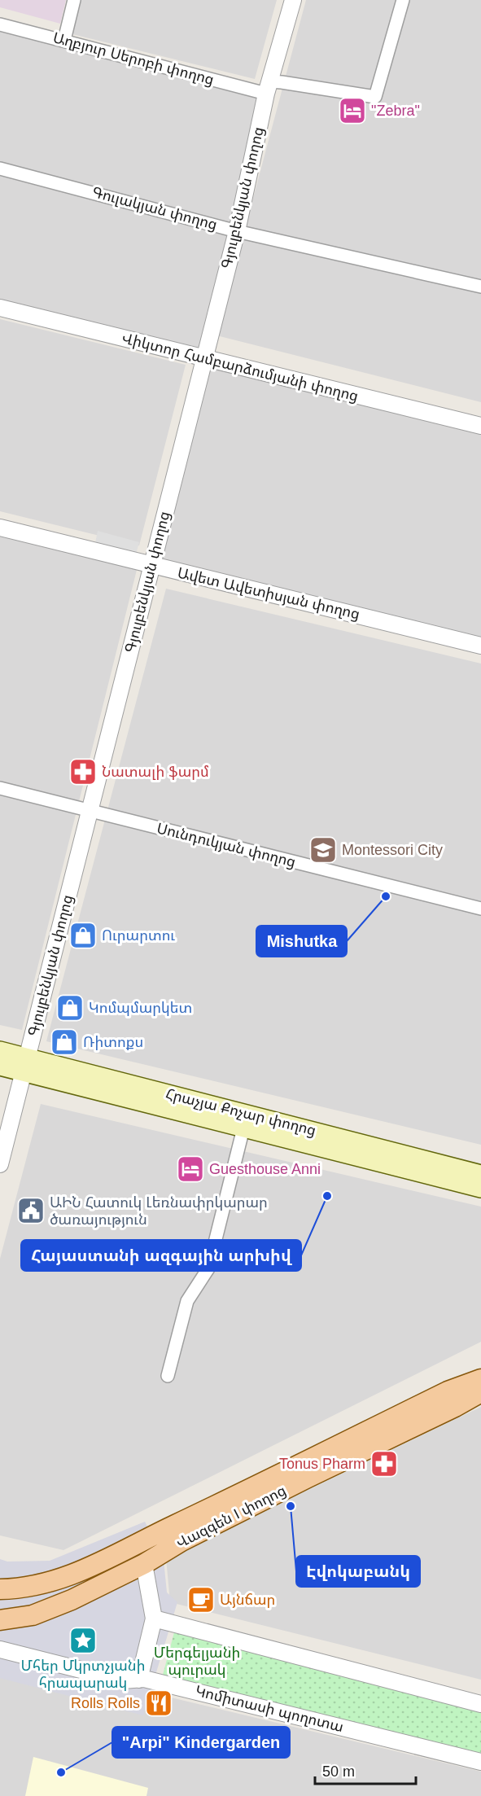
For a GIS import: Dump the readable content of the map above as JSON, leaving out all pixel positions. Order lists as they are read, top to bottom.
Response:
{
  "streets": {
    "main road": ["Հրաչյա Քոչար փողոց", "Վազգեն I փողոց"],
    "street": [
      "Աղբյուր Սերոբի փողոց",
      "Գյուլբենկյան փողոց",
      "Գուլակյան փողոց",
      "Վիկտոր Համբարձումյանի փողոց",
      "Ավետ Ավետիսյան փողոց",
      "Սունդուկյան փողոց",
      "Կոմիտասի պողոտա"
    ]
  },
  "crossings": [
    ["Աղբյուր Սերոբի փողոց", "Գյուլբենկյան փողոց"],
    ["Գյուլբենկյան փողոց", "Գուլակյան փողոց"],
    ["Գյուլբենկյան փողոց", "Վիկտոր Համբարձումյանի փողոց"],
    ["Գյուլբենկյան փողոց", "Ավետ Ավետիսյան փողոց"],
    ["Գյուլբենկյան փողոց", "Սունդուկյան փողոց"],
    ["Գյուլբենկյան փողոց", "Հրաչյա Քոչար փողոց"]
  ],
  "parks": ["Մերգելյանի պուրակ"],
  "places": {
    "hotel": ["\"Zebra\"", "Guesthouse Anni"],
    "pharmacy": ["Նատալի ֆարմ", "Tonus Pharm"],
    "school or university": ["Montessori City"],
    "other": [
      "Mishutka",
      "Հայաստանի ազգային արխիվ",
      "Էվոկաբանկ",
      "\"Arpi\" Kindergarden"
    ],
    "shop": ["Ուրարտու", "Կոմպմարկետ", "Ռիտոքս"],
    "public building": ["ԱԻՆ Հատուկ Լեռնափրկարար ծառայություն"],
    "cafe": ["Այնճար"],
    "place": ["Մհեր Մկրտչյանի հրապարակ"],
    "restaurant": ["Rolls Rolls"]
  },
  "scale_bar": "50 m"
}
